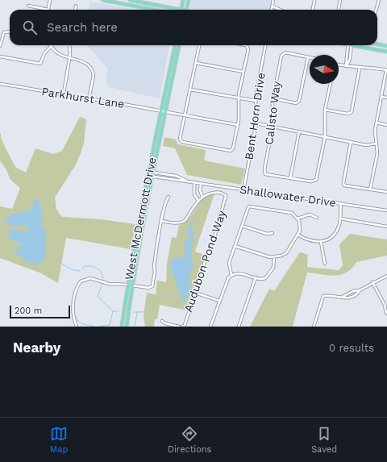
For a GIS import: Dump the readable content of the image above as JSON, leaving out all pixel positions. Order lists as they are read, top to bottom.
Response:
{
  "streets": {
    "main road": ["West McDermott Drive"],
    "street": [
      "Parkhurst Lane",
      "Calisto Way",
      "Bent Horn Drive",
      "Shallowater Drive",
      "Audubon Pond Way"
    ]
  },
  "crossings": [
    ["Parkhurst Lane", "West McDermott Drive"],
    ["Bent Horn Drive", "Shallowater Drive"],
    ["Shallowater Drive", "West McDermott Drive"]
  ],
  "scale_bar": "200 m",
  "north": "right",
  "page": {
    "search": "Search here",
    "scale": "200 m",
    "heading": ["Nearby", "0 results"],
    "nav": ["Map", "Directions", "Saved"]
  }
}
